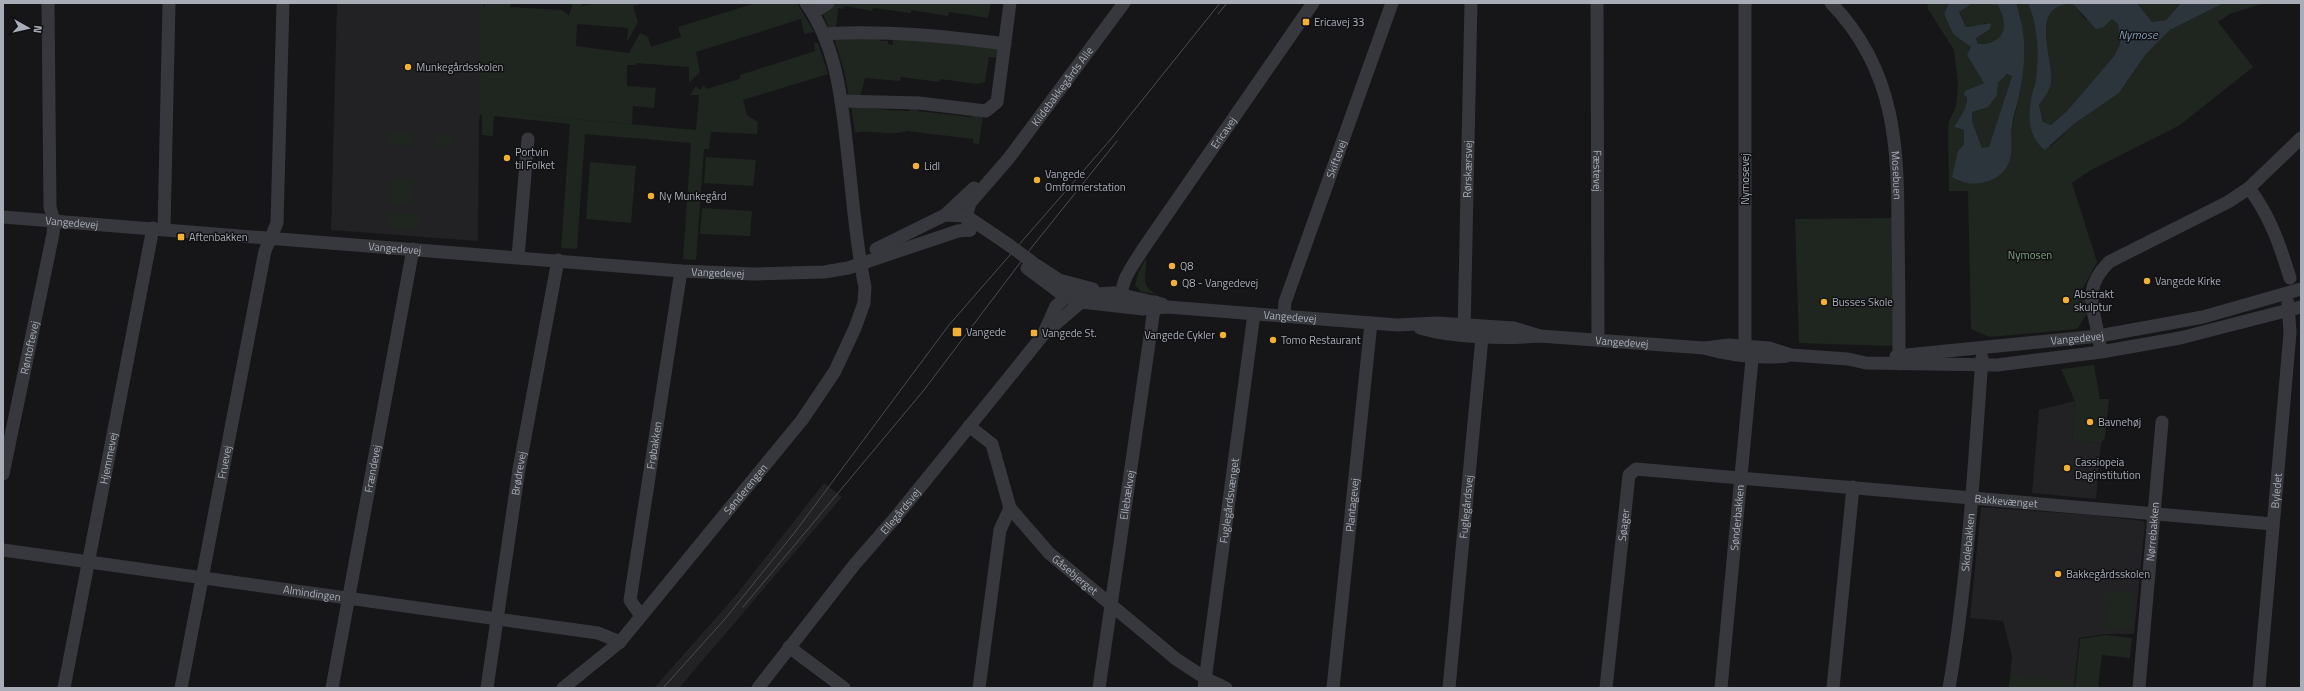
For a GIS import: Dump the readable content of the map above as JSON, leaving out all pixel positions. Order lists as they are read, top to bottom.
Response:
{
  "streets": {
    "street": [
      "Kildebakkegårds Alle",
      "Ericavej",
      "Skiftevej",
      "Rørskærsvej",
      "Fæstevej",
      "Mosebuen",
      "Nymosevej",
      "Vangedevej",
      "Røntoftevej",
      "Frøbakken",
      "Hjemmevej",
      "Fruevej",
      "Frændevej",
      "Brødrevej",
      "Sønderengen",
      "Byledet",
      "Ellebækvej",
      "Bakkevænget",
      "Fuglegårdsvænget",
      "Plantagevej",
      "Fuglegårdsvej",
      "Ellegårdsvej",
      "Sønderbakken",
      "Søager",
      "Nørrebakken",
      "Skolebakken",
      "Gåsebjerget",
      "Almindingen"
    ]
  },
  "crossings": [
    ["Kildebakkegårds Alle", "Vangedevej"],
    ["Ericavej", "Vangedevej"],
    ["Skiftevej", "Vangedevej"],
    ["Rørskærsvej", "Vangedevej"],
    ["Fæstevej", "Vangedevej"],
    ["Mosebuen", "Vangedevej"],
    ["Nymosevej", "Vangedevej"],
    ["Nymosevej", "Sønderbakken"],
    ["Vangedevej", "Røntoftevej"],
    ["Vangedevej", "Frøbakken"],
    ["Vangedevej", "Hjemmevej"],
    ["Vangedevej", "Fruevej"],
    ["Vangedevej", "Frændevej"],
    ["Vangedevej", "Brødrevej"],
    ["Vangedevej", "Sønderengen"],
    ["Vangedevej", "Byledet"],
    ["Vangedevej", "Ellebækvej"],
    ["Vangedevej", "Fuglegårdsvænget"],
    ["Vangedevej", "Plantagevej"],
    ["Vangedevej", "Fuglegårdsvej"],
    ["Vangedevej", "Ellegårdsvej"],
    ["Vangedevej", "Sønderbakken"],
    ["Vangedevej", "Skolebakken"],
    ["Frøbakken", "Sønderengen"],
    ["Hjemmevej", "Almindingen"],
    ["Fruevej", "Almindingen"],
    ["Frændevej", "Almindingen"],
    ["Brødrevej", "Almindingen"],
    ["Sønderengen", "Almindingen"],
    ["Byledet", "Bakkevænget"],
    ["Ellebækvej", "Gåsebjerget"],
    ["Bakkevænget", "Sønderbakken"],
    ["Bakkevænget", "Søager"],
    ["Bakkevænget", "Nørrebakken"],
    ["Bakkevænget", "Skolebakken"],
    ["Fuglegårdsvænget", "Gåsebjerget"],
    ["Ellegårdsvej", "Gåsebjerget"],
    ["Sønderbakken", "Søager"]
  ],
  "water": ["Nymose"],
  "parks": ["Nymosen"],
  "places": {
    "transit": [
      "Ericavej 33",
      "Aftenbakken",
      "Vangede",
      "Vangede St."
    ],
    "other": [
      "Munkegårdsskolen",
      "Portvin til Folket",
      "Lidl",
      "Vangede Omformerstation",
      "Ny Munkegård",
      "Q8",
      "Vangede Kirke",
      "Q8 - Vangedevej",
      "Abstrakt skulptur",
      "Busses Skole",
      "Vangede Cykler",
      "Tomo Restaurant",
      "Bavnehøj",
      "Cassiopeia Daginstitution",
      "Bakkegårdsskolen"
    ]
  },
  "north": "right"
}
